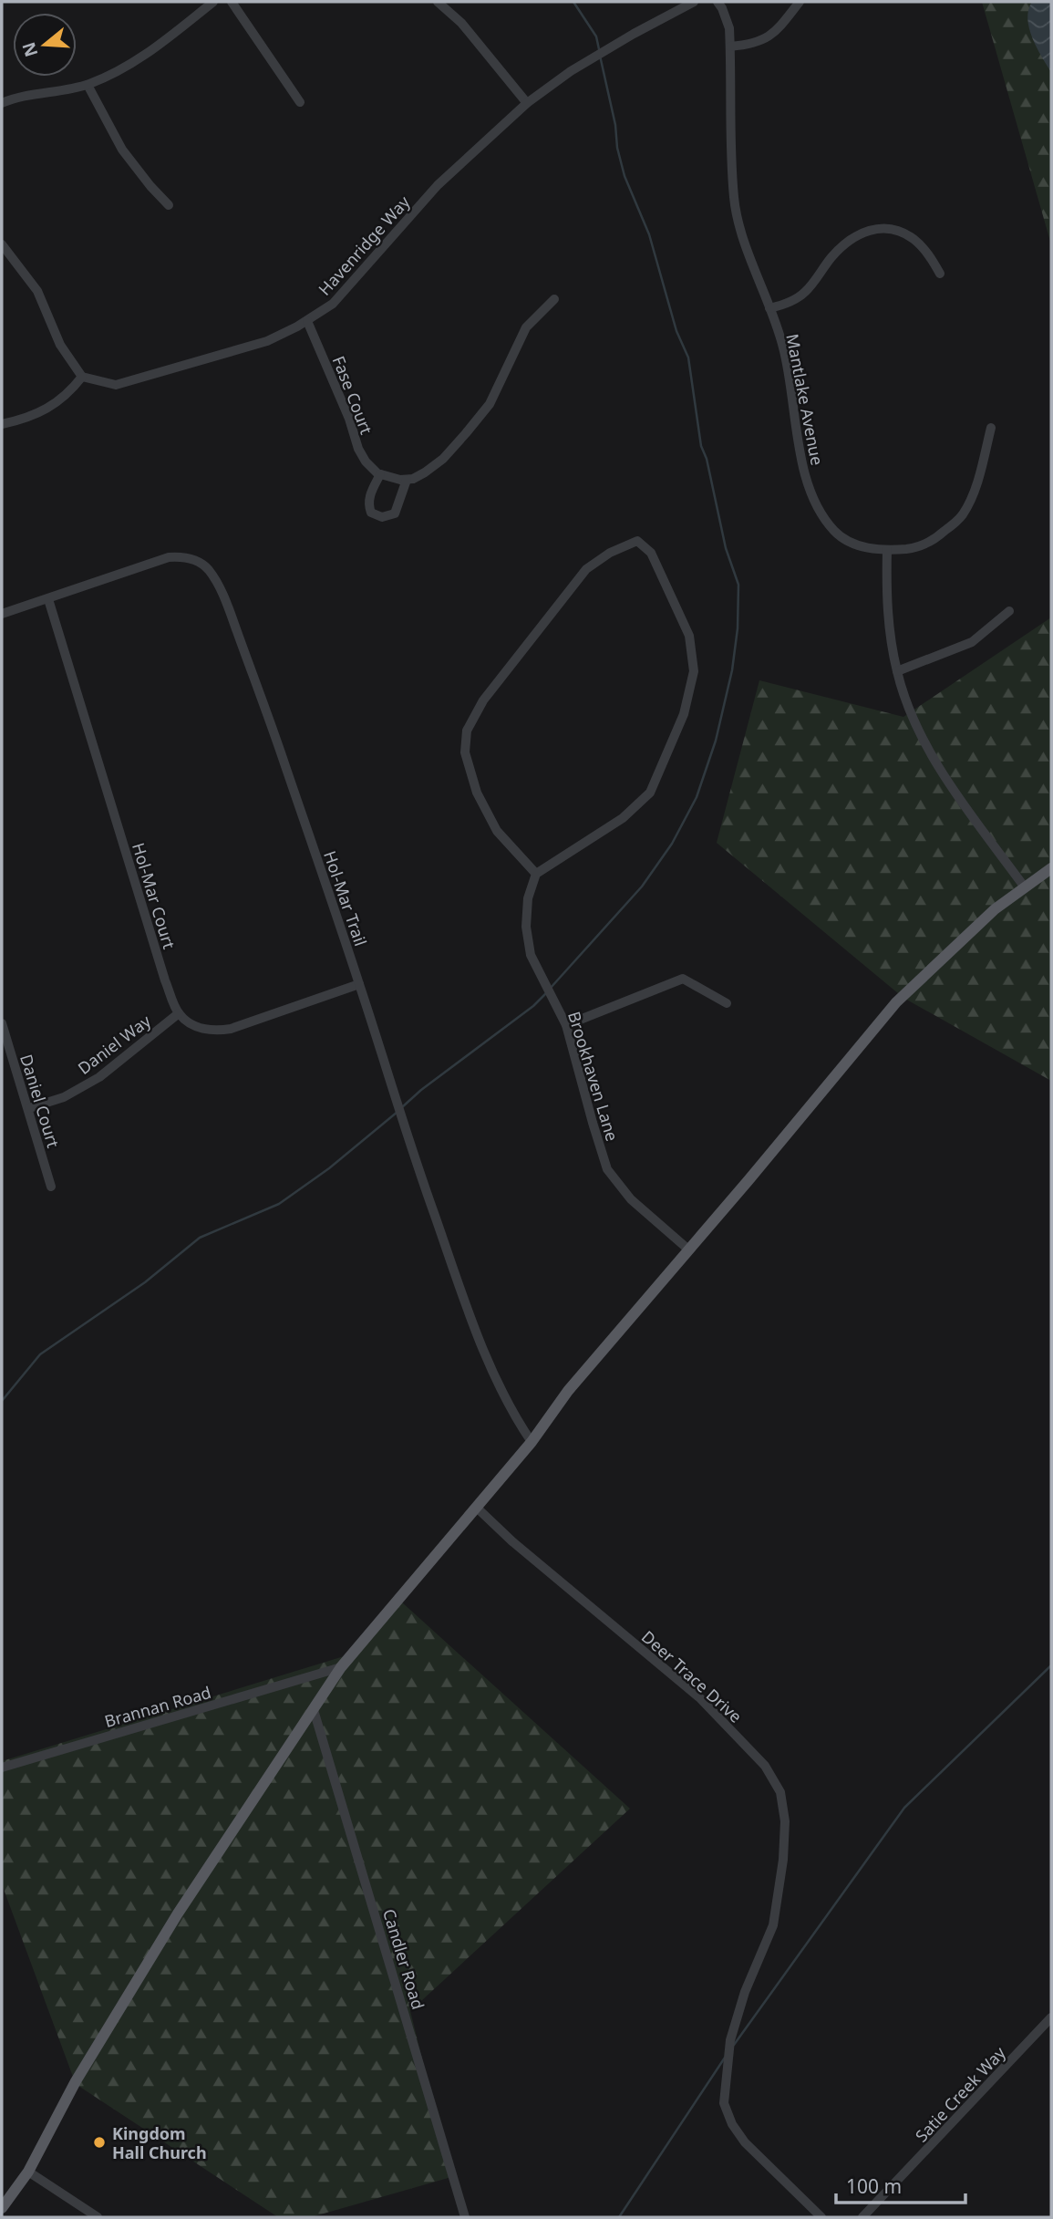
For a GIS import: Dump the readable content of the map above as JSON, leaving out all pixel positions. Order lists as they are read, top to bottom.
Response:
{
  "streets": {
    "street": [
      "Havenridge Way",
      "Fase Court",
      "Mantlake Avenue",
      "Hol-Mar Court",
      "Hol-Mar Trail",
      "Daniel Way",
      "Brookhaven Lane",
      "Daniel Court",
      "Deer Trace Drive",
      "Brannan Road",
      "Candler Road",
      "Satie Creek Way"
    ]
  },
  "crossings": [
    ["Havenridge Way", "Fase Court"],
    ["Hol-Mar Court", "Hol-Mar Trail"],
    ["Hol-Mar Court", "Daniel Way"],
    ["Daniel Way", "Daniel Court"]
  ],
  "places": ["Kingdom Hall Church"],
  "scale_bar": "100 m",
  "north": "left"
}
